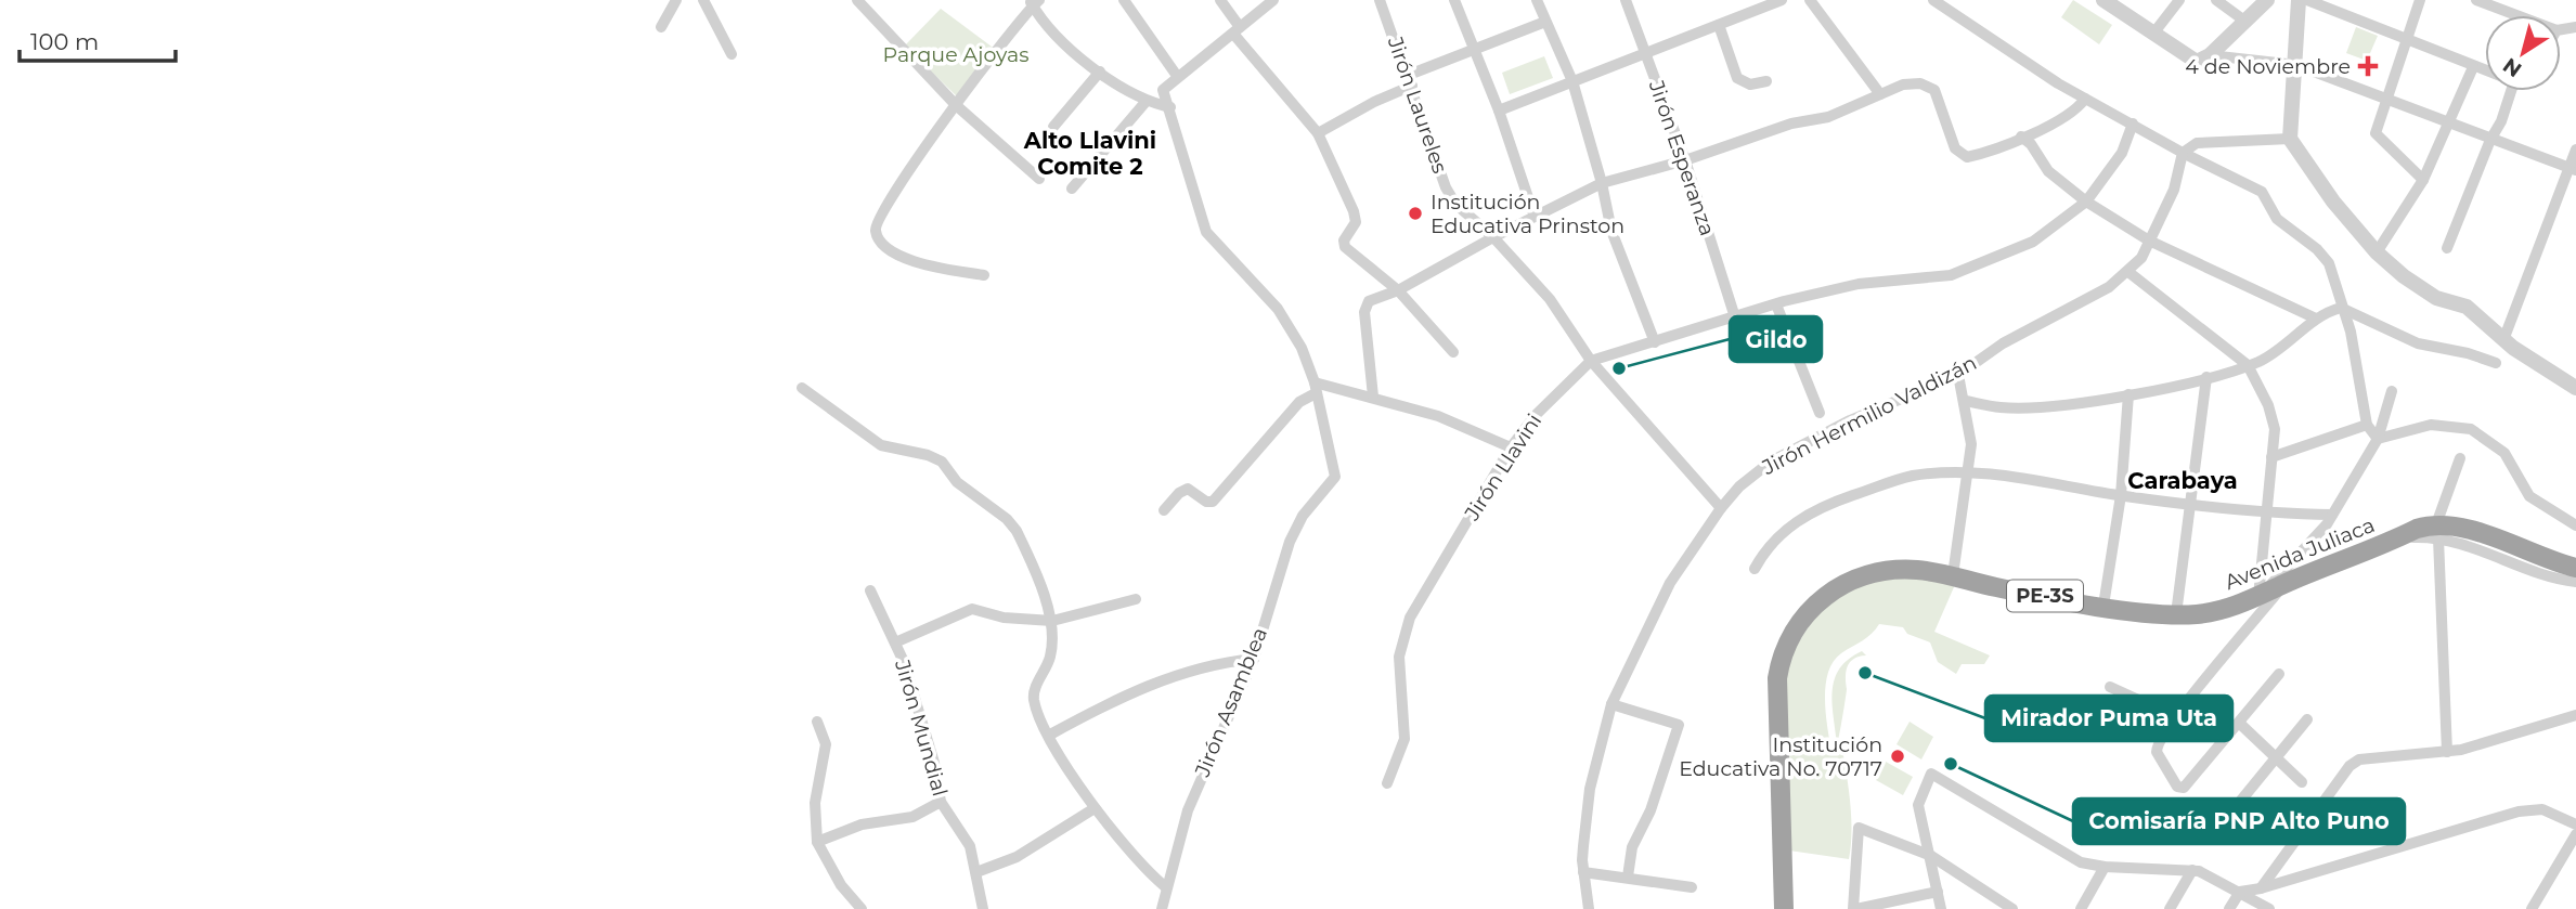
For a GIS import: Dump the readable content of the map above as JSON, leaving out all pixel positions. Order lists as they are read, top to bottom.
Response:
{
  "streets": {
    "highway": ["Avenida Juliaca", "PE-3S"],
    "street": [
      "Jirón Laureles",
      "Jirón Esperanza",
      "Jirón Hermilio Valdizán",
      "Jirón Llavini",
      "Jirón Asamblea",
      "Jirón Mundial"
    ]
  },
  "crossings": [
    ["Jirón Laureles", "Jirón Hermilio Valdizán"],
    ["Jirón Laureles", "Jirón Llavini"],
    ["Jirón Esperanza", "Jirón Llavini"]
  ],
  "districts": ["Alto Llavini Comite 2", "Carabaya"],
  "parks": ["Parque Ajoyas"],
  "places": {
    "health": ["4 de Noviembre"],
    "other": [
      "Institución Educativa Prinston",
      "Gildo",
      "Mirador Puma Uta",
      "Institución Educativa No. 70717",
      "Comisaría PNP Alto Puno"
    ]
  },
  "scale_bar": "100 m",
  "north": "bottom left"
}
